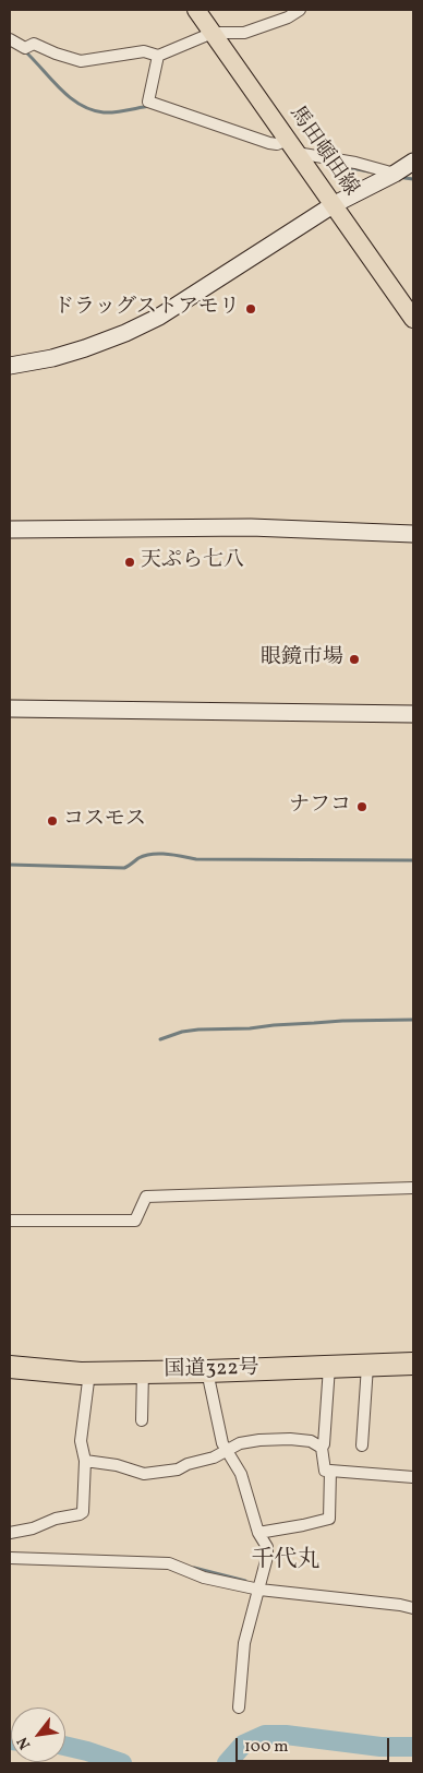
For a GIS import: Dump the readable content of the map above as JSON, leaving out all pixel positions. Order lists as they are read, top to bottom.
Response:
{
  "streets": {
    "highway": ["国道322号"],
    "main road": ["馬田頓田線"]
  },
  "districts": ["千代丸"],
  "places": [
    "ドラッグストアモリ",
    "天ぷら七八",
    "眼鏡市場",
    "ナフコ",
    "コスモス"
  ],
  "scale_bar": "100 m",
  "north": "bottom left"
}
